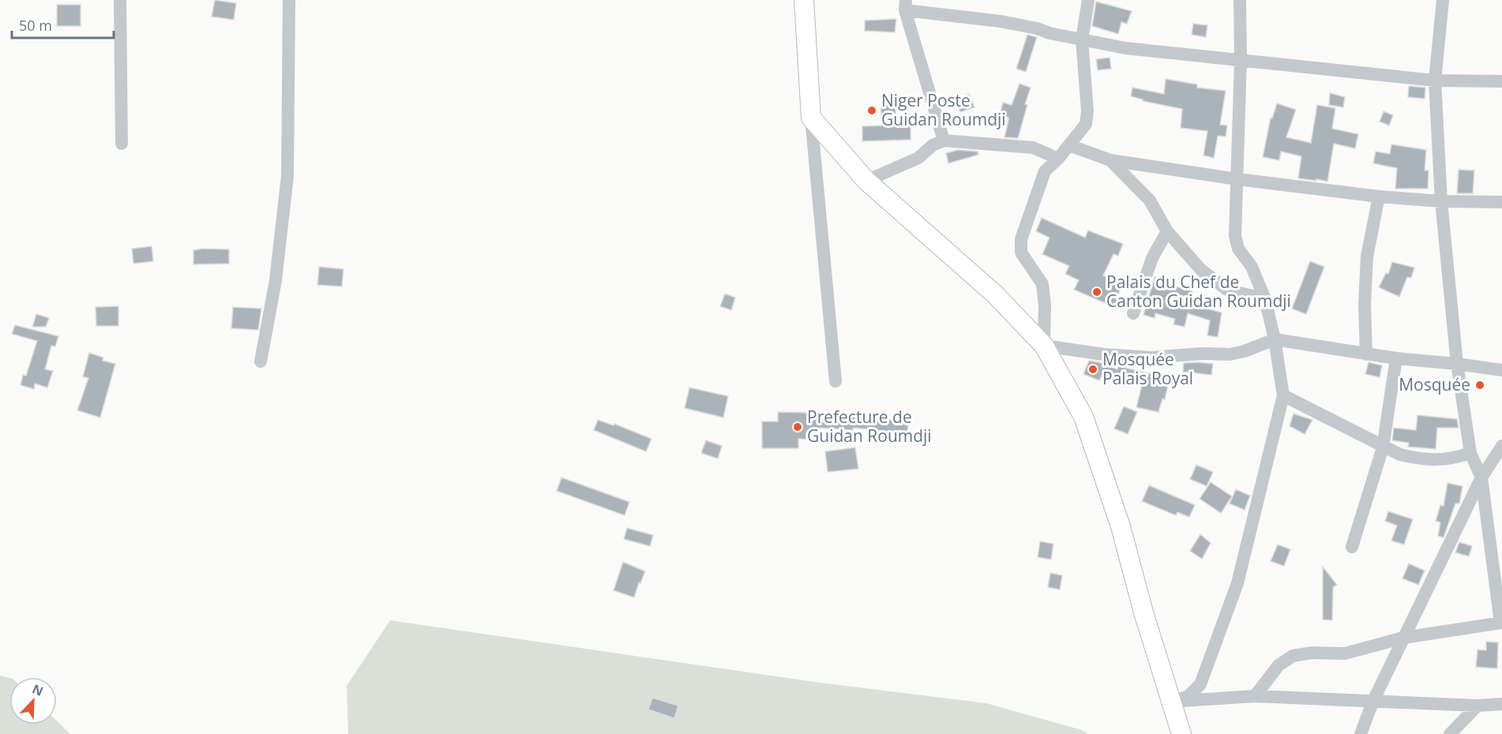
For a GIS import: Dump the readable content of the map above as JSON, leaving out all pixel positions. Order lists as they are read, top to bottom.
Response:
{
  "places": [
    "Niger Poste Guidan Roumdji",
    "Palais du Chef de Canton Guidan Roumdji",
    "Mosquée Palais Royal",
    "Mosquée",
    "Prefecture de Guidan Roumdji"
  ],
  "scale_bar": "50 m",
  "north": "top right"
}
